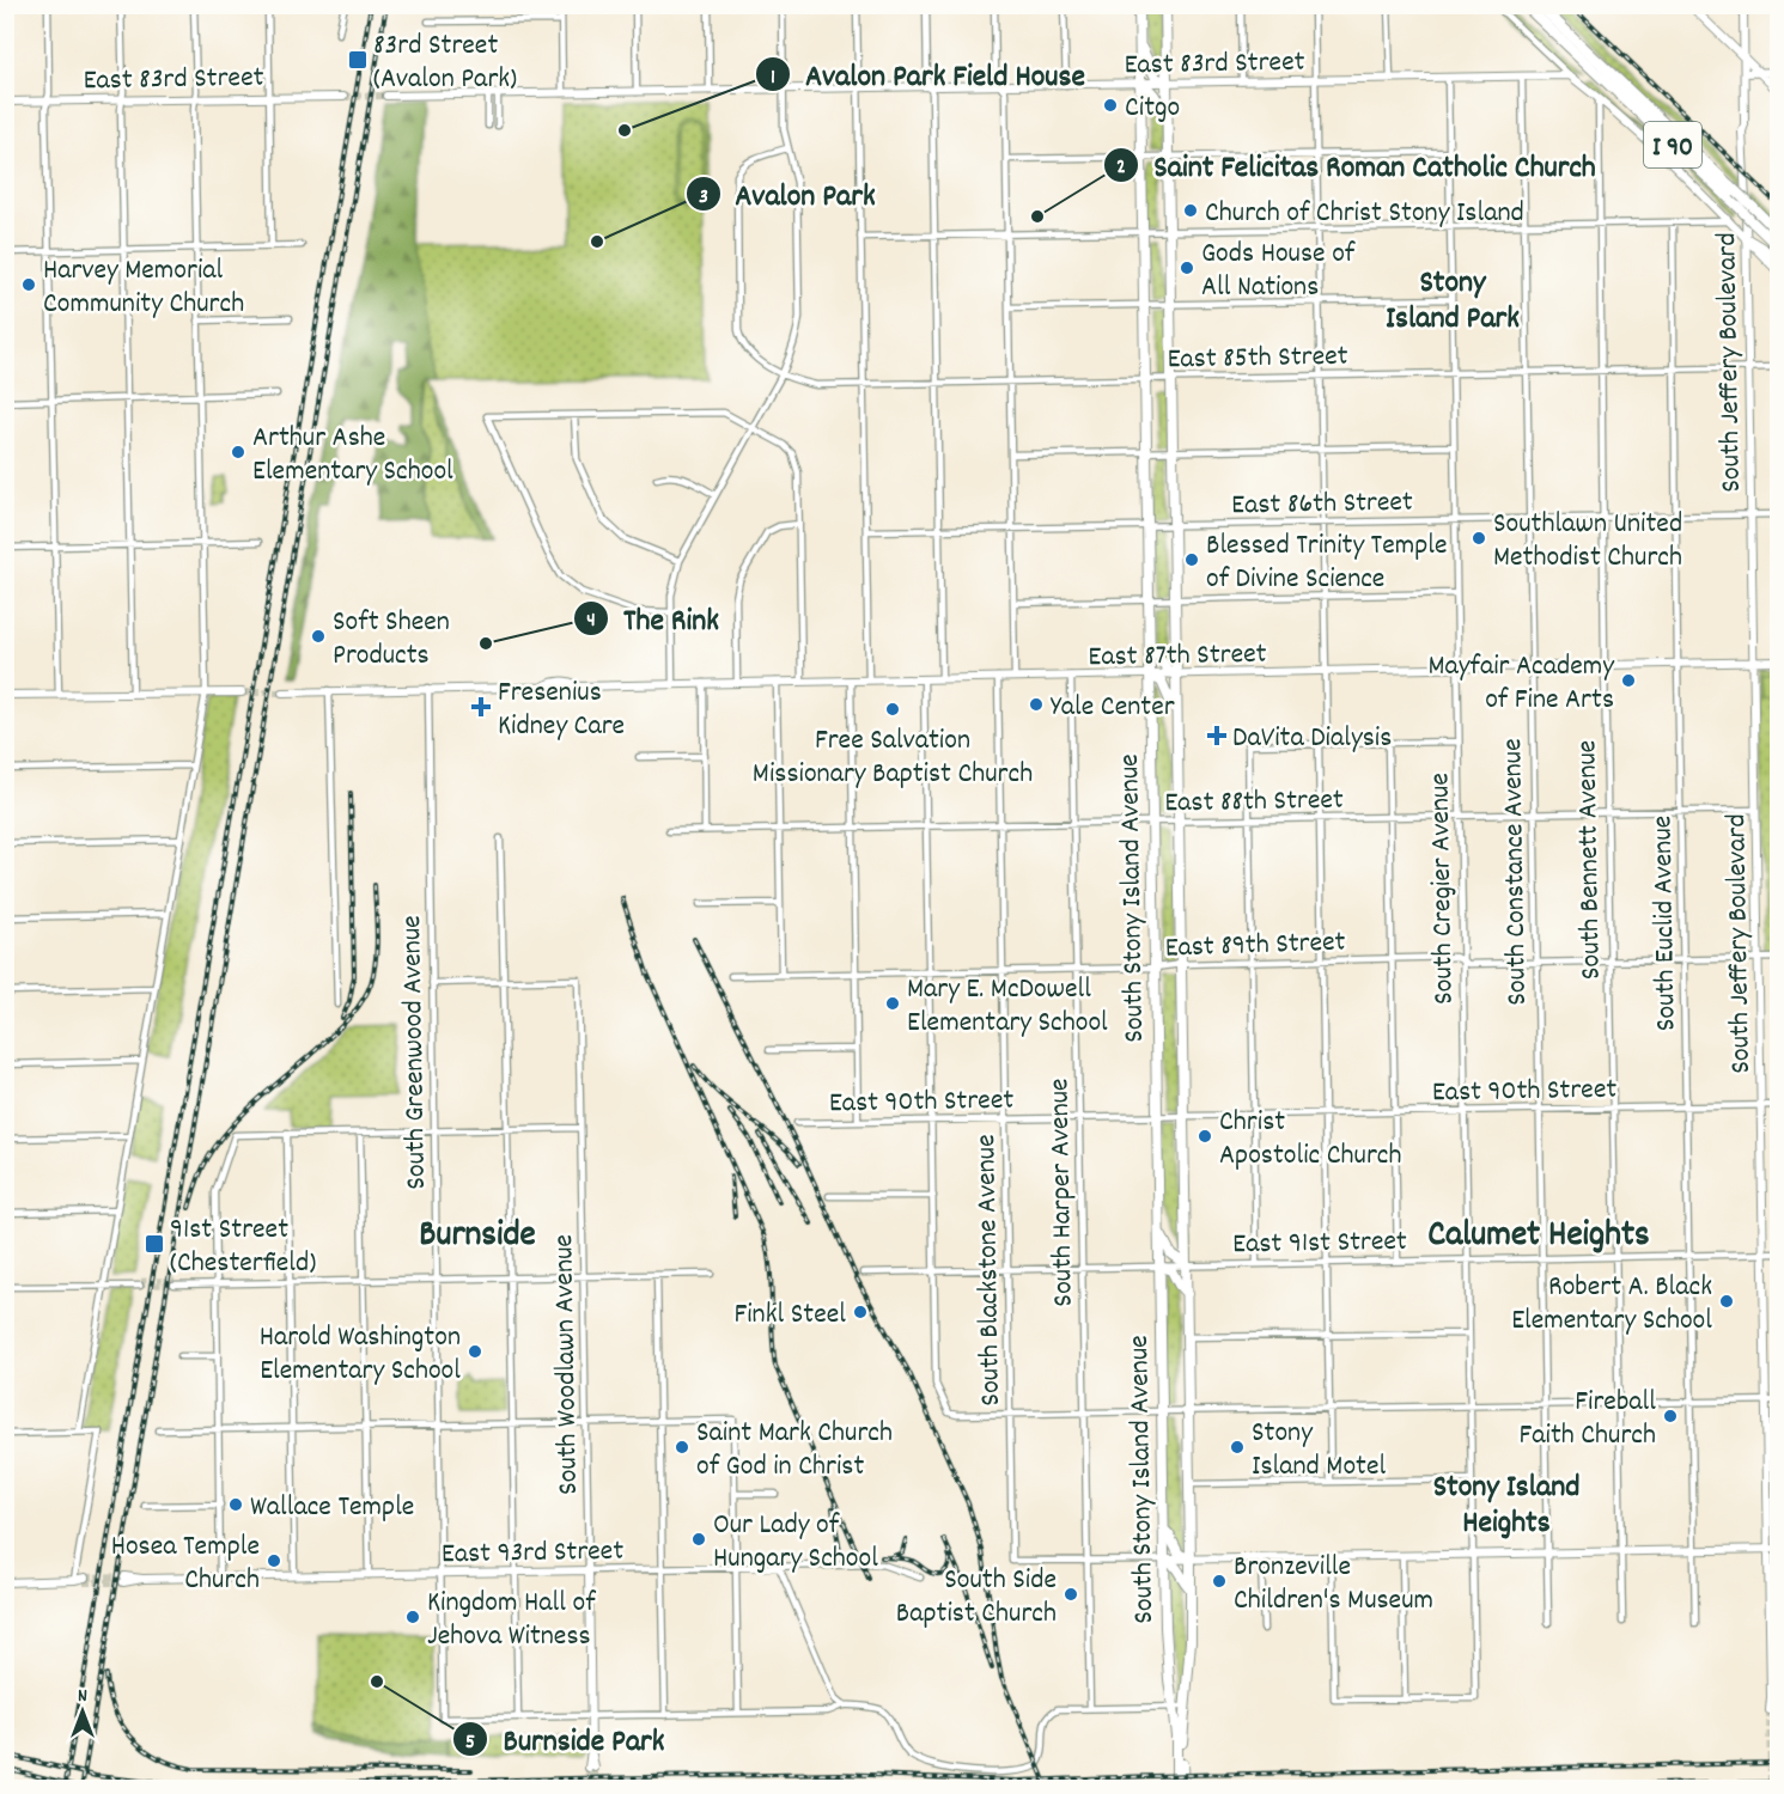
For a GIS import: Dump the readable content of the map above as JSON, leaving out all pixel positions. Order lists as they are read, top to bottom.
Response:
{
  "streets": {
    "highway": ["I 90", "South Stony Island Avenue"],
    "main road": [
      "East 83rd Street",
      "South Jeffery Boulevard",
      "East 87th Street",
      "South Woodlawn Avenue",
      "East 93rd Street"
    ],
    "street": [
      "East 85th Street",
      "East 86th Street",
      "East 88th Street",
      "South Bennett Avenue",
      "South Constance Avenue",
      "South Cregier Avenue",
      "South Euclid Avenue",
      "East 89th Street",
      "South Greenwood Avenue",
      "East 90th Street",
      "South Harper Avenue",
      "East 91st Street",
      "South Blackstone Avenue"
    ]
  },
  "crossings": [
    ["East 83rd Street", "South Constance Avenue"],
    ["East 83rd Street", "South Cregier Avenue"],
    ["East 83rd Street", "South Stony Island Avenue"],
    ["I 90", "South Jeffery Boulevard"],
    ["East 85th Street", "South Jeffery Boulevard"],
    ["East 85th Street", "South Bennett Avenue"],
    ["East 85th Street", "South Constance Avenue"],
    ["East 85th Street", "South Cregier Avenue"],
    ["East 85th Street", "South Stony Island Avenue"],
    ["East 85th Street", "South Euclid Avenue"],
    ["South Jeffery Boulevard", "East 86th Street"],
    ["South Jeffery Boulevard", "East 87th Street"],
    ["South Jeffery Boulevard", "East 88th Street"],
    ["South Jeffery Boulevard", "East 89th Street"],
    ["South Jeffery Boulevard", "East 90th Street"],
    ["South Jeffery Boulevard", "East 91st Street"],
    ["East 86th Street", "South Bennett Avenue"],
    ["East 86th Street", "South Constance Avenue"],
    ["East 86th Street", "South Cregier Avenue"],
    ["East 86th Street", "South Stony Island Avenue"],
    ["East 86th Street", "South Euclid Avenue"],
    ["East 87th Street", "South Bennett Avenue"],
    ["East 87th Street", "South Constance Avenue"],
    ["East 87th Street", "South Cregier Avenue"],
    ["East 87th Street", "South Stony Island Avenue"],
    ["East 87th Street", "South Euclid Avenue"],
    ["East 87th Street", "South Greenwood Avenue"],
    ["East 87th Street", "South Harper Avenue"],
    ["East 87th Street", "South Blackstone Avenue"],
    ["East 88th Street", "South Bennett Avenue"],
    ["East 88th Street", "South Constance Avenue"],
    ["East 88th Street", "South Cregier Avenue"],
    ["East 88th Street", "South Stony Island Avenue"],
    ["East 88th Street", "South Euclid Avenue"],
    ["East 88th Street", "South Harper Avenue"],
    ["East 88th Street", "South Blackstone Avenue"],
    ["South Bennett Avenue", "East 89th Street"],
    ["South Bennett Avenue", "East 90th Street"],
    ["South Bennett Avenue", "East 91st Street"],
    ["South Constance Avenue", "East 89th Street"],
    ["South Constance Avenue", "East 90th Street"],
    ["South Constance Avenue", "East 91st Street"],
    ["South Cregier Avenue", "East 89th Street"],
    ["South Cregier Avenue", "East 90th Street"],
    ["South Cregier Avenue", "East 91st Street"],
    ["South Stony Island Avenue", "East 89th Street"],
    ["South Stony Island Avenue", "East 90th Street"],
    ["South Stony Island Avenue", "East 91st Street"],
    ["South Euclid Avenue", "East 89th Street"],
    ["South Euclid Avenue", "East 90th Street"],
    ["South Euclid Avenue", "East 91st Street"],
    ["East 89th Street", "South Harper Avenue"],
    ["East 89th Street", "South Blackstone Avenue"],
    ["South Greenwood Avenue", "East 93rd Street"],
    ["East 90th Street", "South Harper Avenue"],
    ["East 90th Street", "South Blackstone Avenue"],
    ["South Harper Avenue", "East 91st Street"],
    ["South Harper Avenue", "South Blackstone Avenue"],
    ["East 91st Street", "South Blackstone Avenue"],
    ["South Woodlawn Avenue", "East 93rd Street"]
  ],
  "districts": [
    "Stony Island Park",
    "Burnside",
    "Calumet Heights",
    "Stony Island Heights"
  ],
  "places": {
    "transit": ["83rd Street (Avalon Park)", "91st Street (Chesterfield)"],
    "other": [
      "Citgo",
      "Avalon Park Field House",
      "Church of Christ Stony Island",
      "Saint Felicitas Roman Catholic Church",
      "Avalon Park",
      "Gods House of All Nations",
      "Harvey Memorial Community Church",
      "Arthur Ashe Elementary School",
      "Southlawn United Methodist Church",
      "Blessed Trinity Temple of Divine Science",
      "Soft Sheen Products",
      "The Rink",
      "Mayfair Academy of Fine Arts",
      "Yale Center",
      "Free Salvation Missionary Baptist Church",
      "Mary E. McDowell Elementary School",
      "Christ Apostolic Church",
      "Robert A. Black Elementary School",
      "Finkl Steel",
      "Harold Washington Elementary School",
      "Fireball Faith Church",
      "Saint Mark Church of God in Christ",
      "Stony Island Motel",
      "Wallace Temple",
      "Our Lady of Hungary School",
      "Hosea Temple Church",
      "Bronzeville Children's Museum",
      "South Side Baptist Church",
      "Kingdom Hall of Jehova Witness",
      "Burnside Park"
    ],
    "health": ["Fresenius Kidney Care", "DaVita Dialysis"]
  },
  "north": "top"
}
